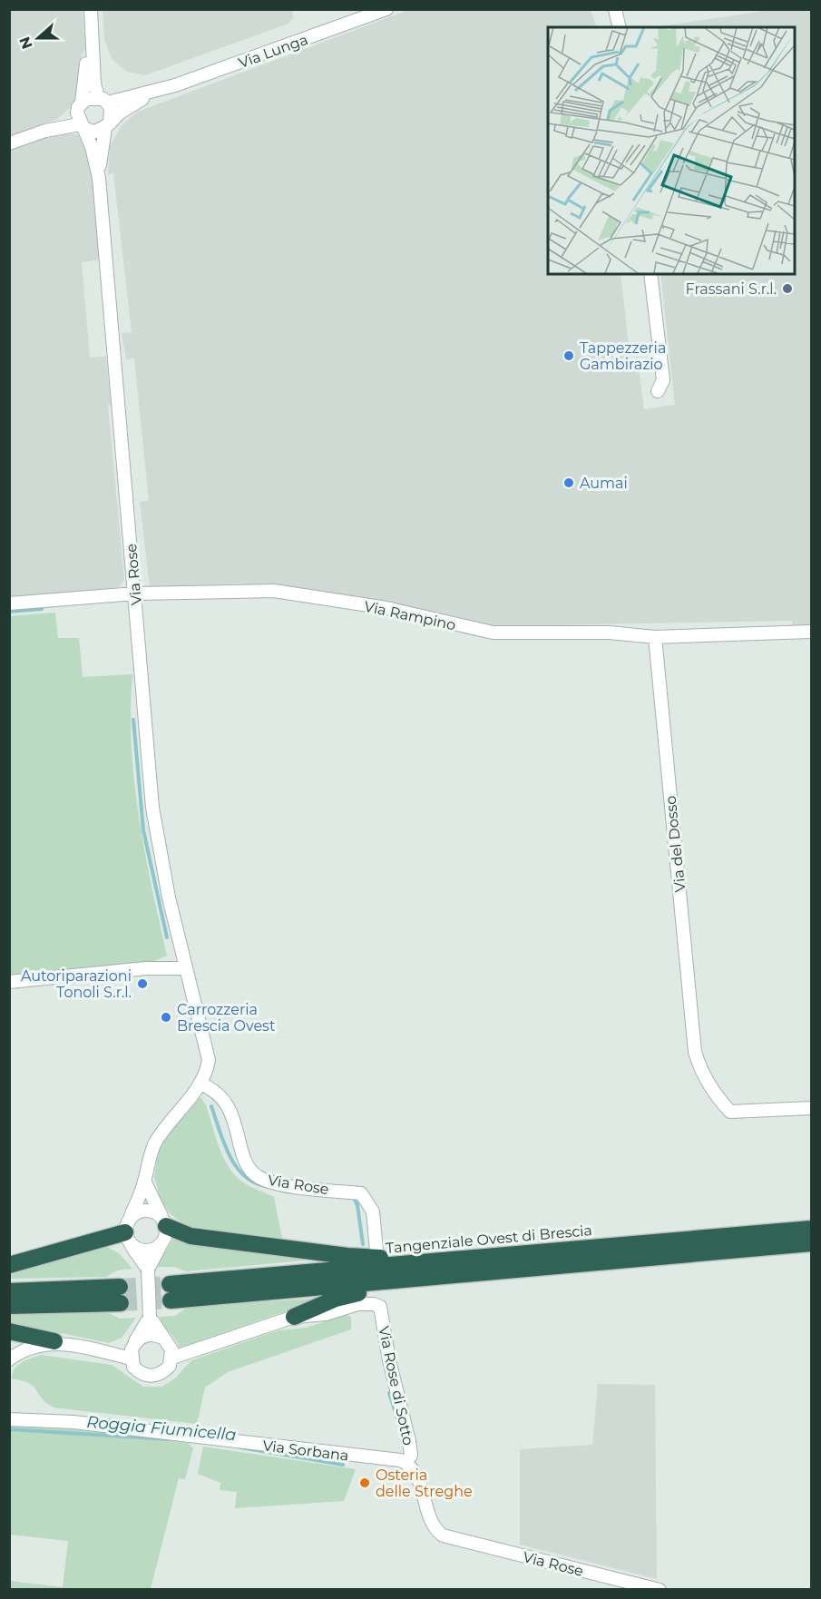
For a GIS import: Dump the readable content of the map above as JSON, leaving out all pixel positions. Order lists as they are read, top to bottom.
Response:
{
  "streets": {
    "highway": ["Tangenziale Ovest di Brescia"],
    "street": [
      "Via Lunga",
      "Via Rose",
      "Via Rampino",
      "Via del Dosso",
      "Via Rose di Sotto",
      "Via Sorbana"
    ]
  },
  "crossings": [
    ["Via Lunga", "Via Rose"],
    ["Via Rose", "Via Rampino"],
    ["Via Rose", "Via Rose di Sotto"],
    ["Via Rampino", "Via del Dosso"],
    ["Via Rose di Sotto", "Via Sorbana"]
  ],
  "water": ["Roggia Fiumicella"],
  "places": [
    "Frassani S.r.l.",
    "Tappezzeria Gambirazio",
    "Aumai",
    "Autoriparazioni Tonoli S.r.l.",
    "Carrozzeria Brescia Ovest",
    "Osteria delle Streghe"
  ],
  "north": "left"
}
